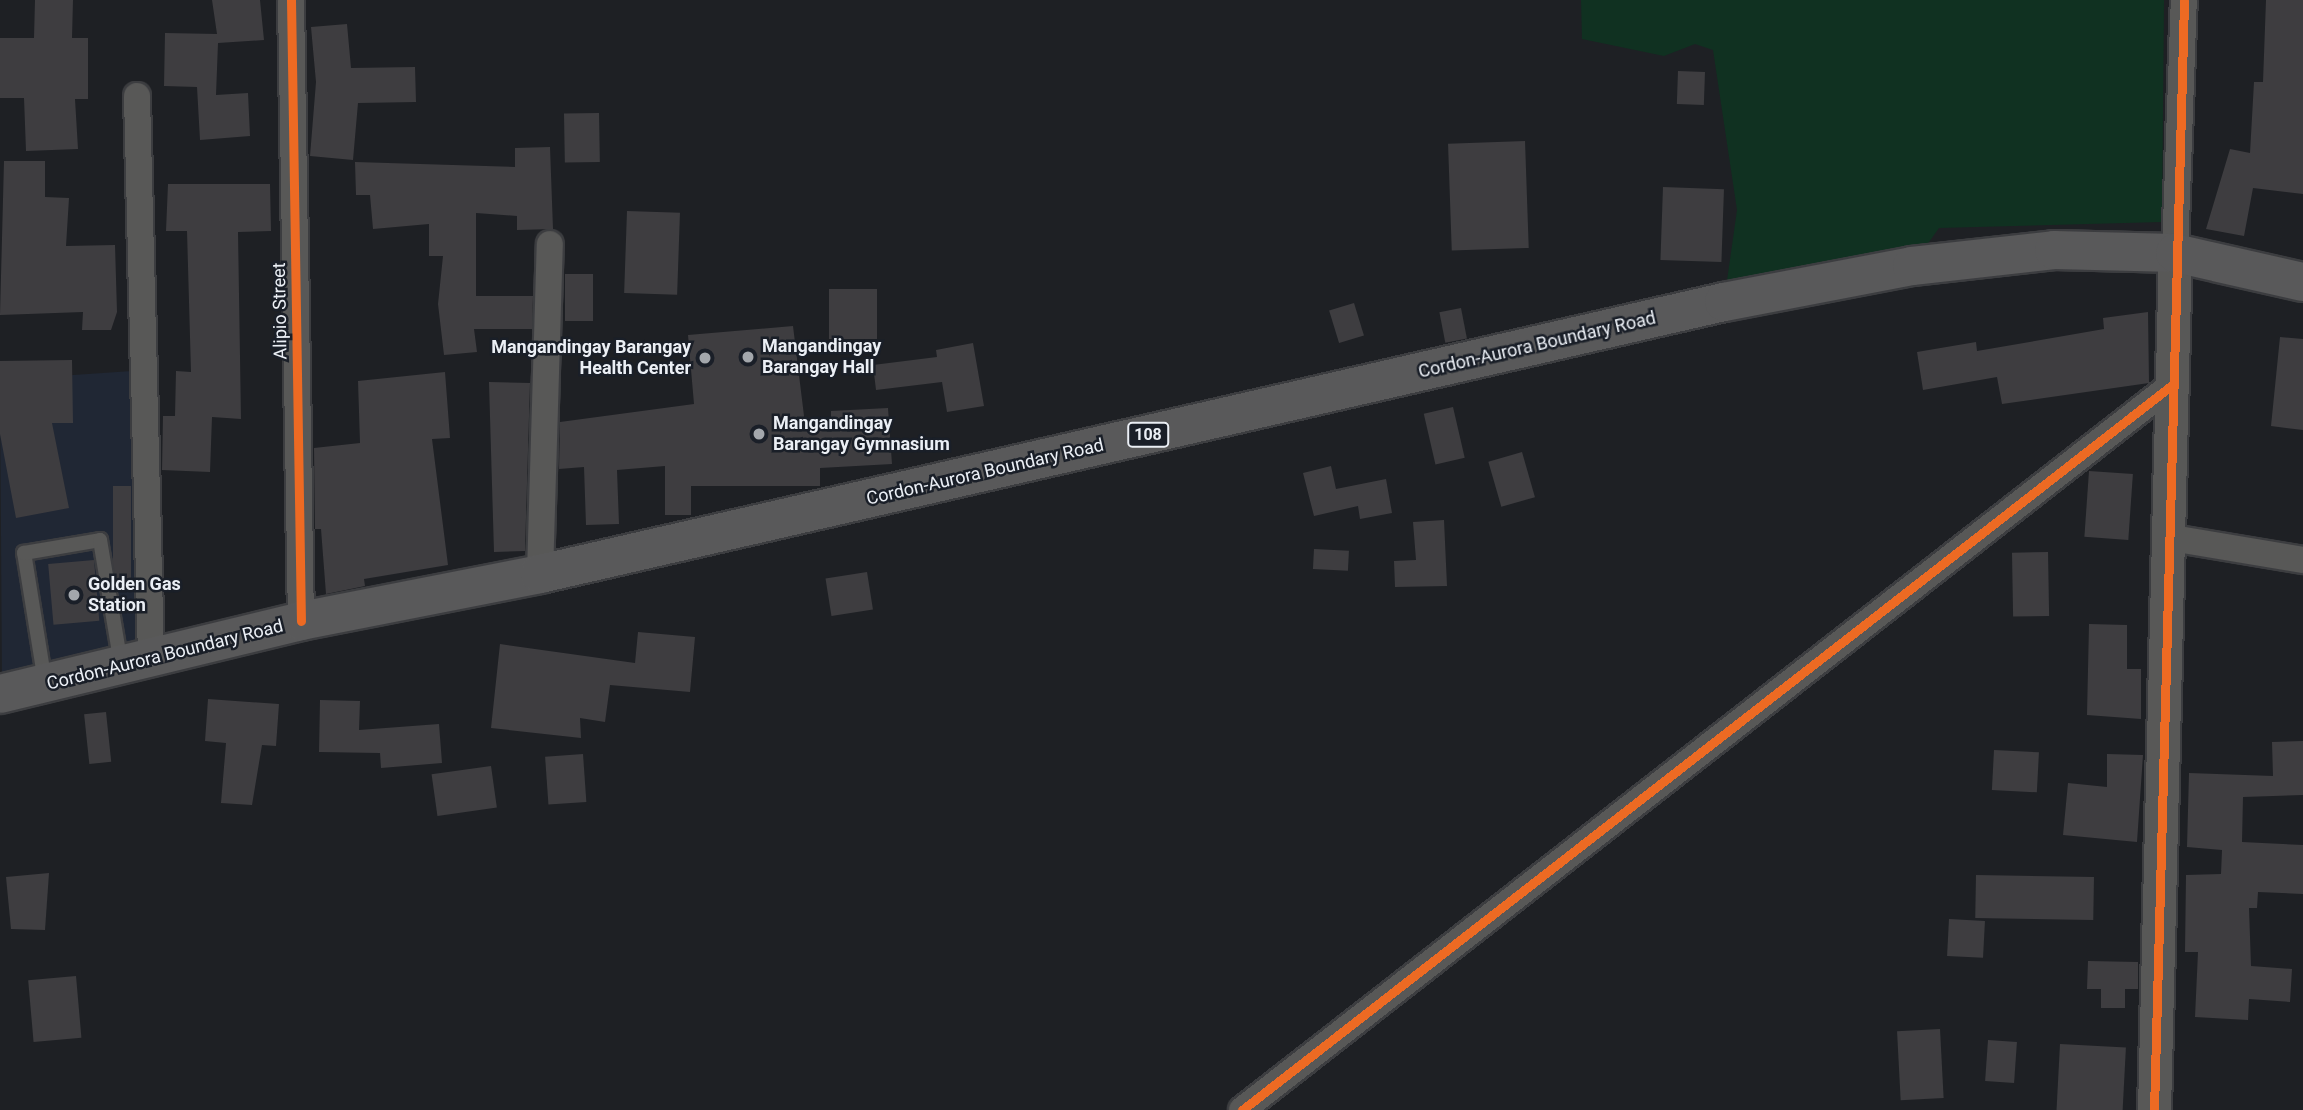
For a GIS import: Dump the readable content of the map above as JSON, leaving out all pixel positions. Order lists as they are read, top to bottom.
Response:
{
  "streets": {
    "main road": ["Cordon-Aurora Boundary Road", "108"],
    "street": ["Alipio Street"]
  },
  "crossings": [
    ["Alipio Street", "Cordon-Aurora Boundary Road"]
  ],
  "places": [
    "Mangandingay Barangay Hall",
    "Mangandingay Barangay Health Center",
    "Mangandingay Barangay Gymnasium",
    "Golden Gas Station"
  ]
}
